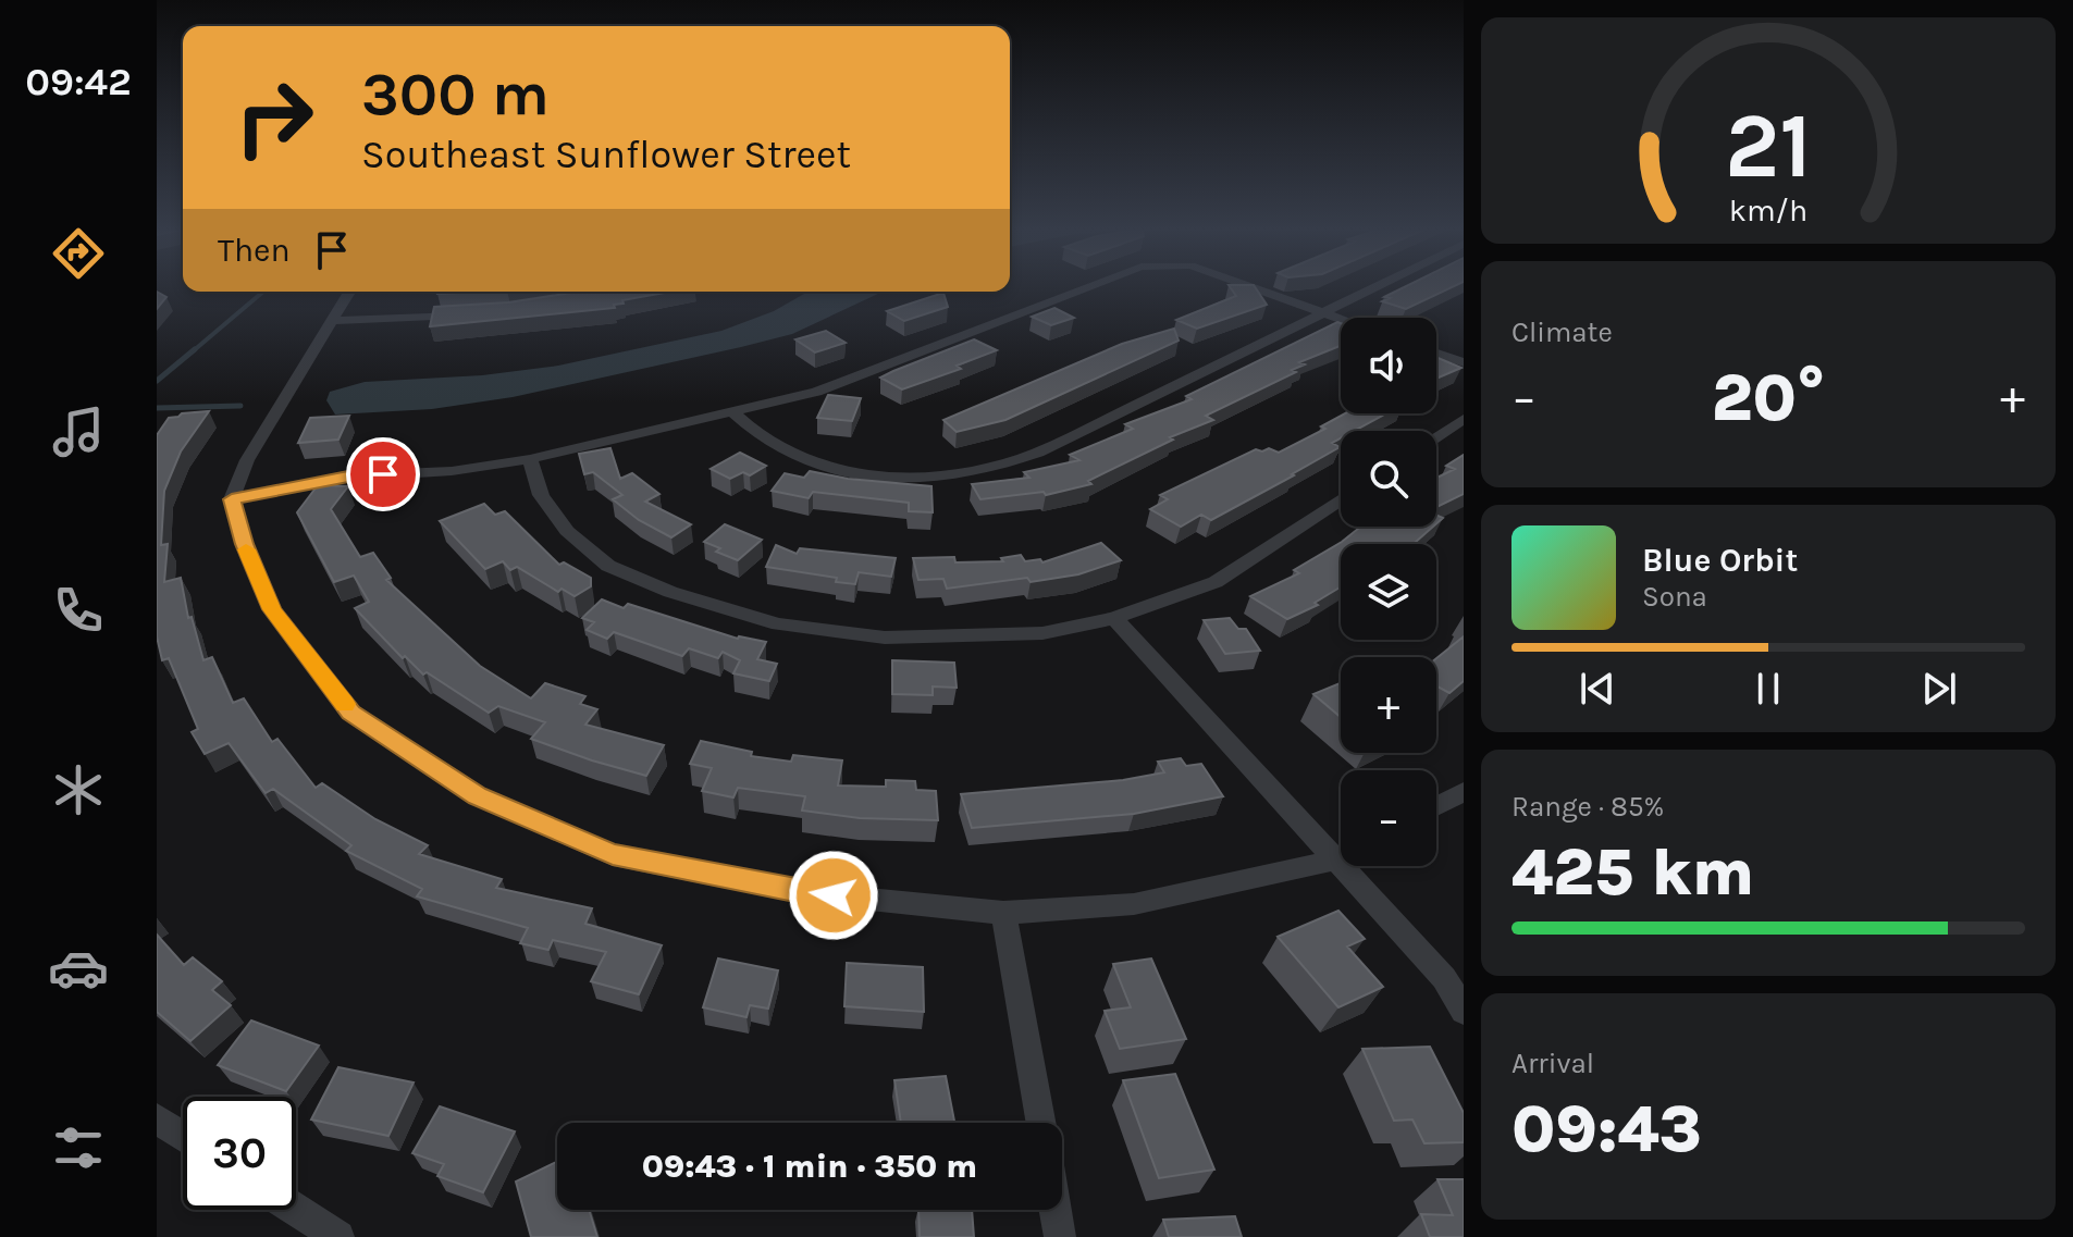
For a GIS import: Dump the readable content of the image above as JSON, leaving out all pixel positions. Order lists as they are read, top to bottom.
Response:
{
  "page": {
    "tabs": "09:42",
    "turn": ["300 m", "Southeast Sunflower Street"],
    "then": "Then",
    "tile": [
      "Climate",
      ["Range · 85%", "425 km"],
      ["Arrival", "09:43"]
    ],
    "map_buttons": ["+", "−"],
    "heat": ["−", "20°", "+"],
    "song": ["Blue Orbit", "Sona"],
    "limit": "30",
    "trip": "09:43 · 1 min · 350 m",
    "gauge": ["21", "km/h"]
  }
}
